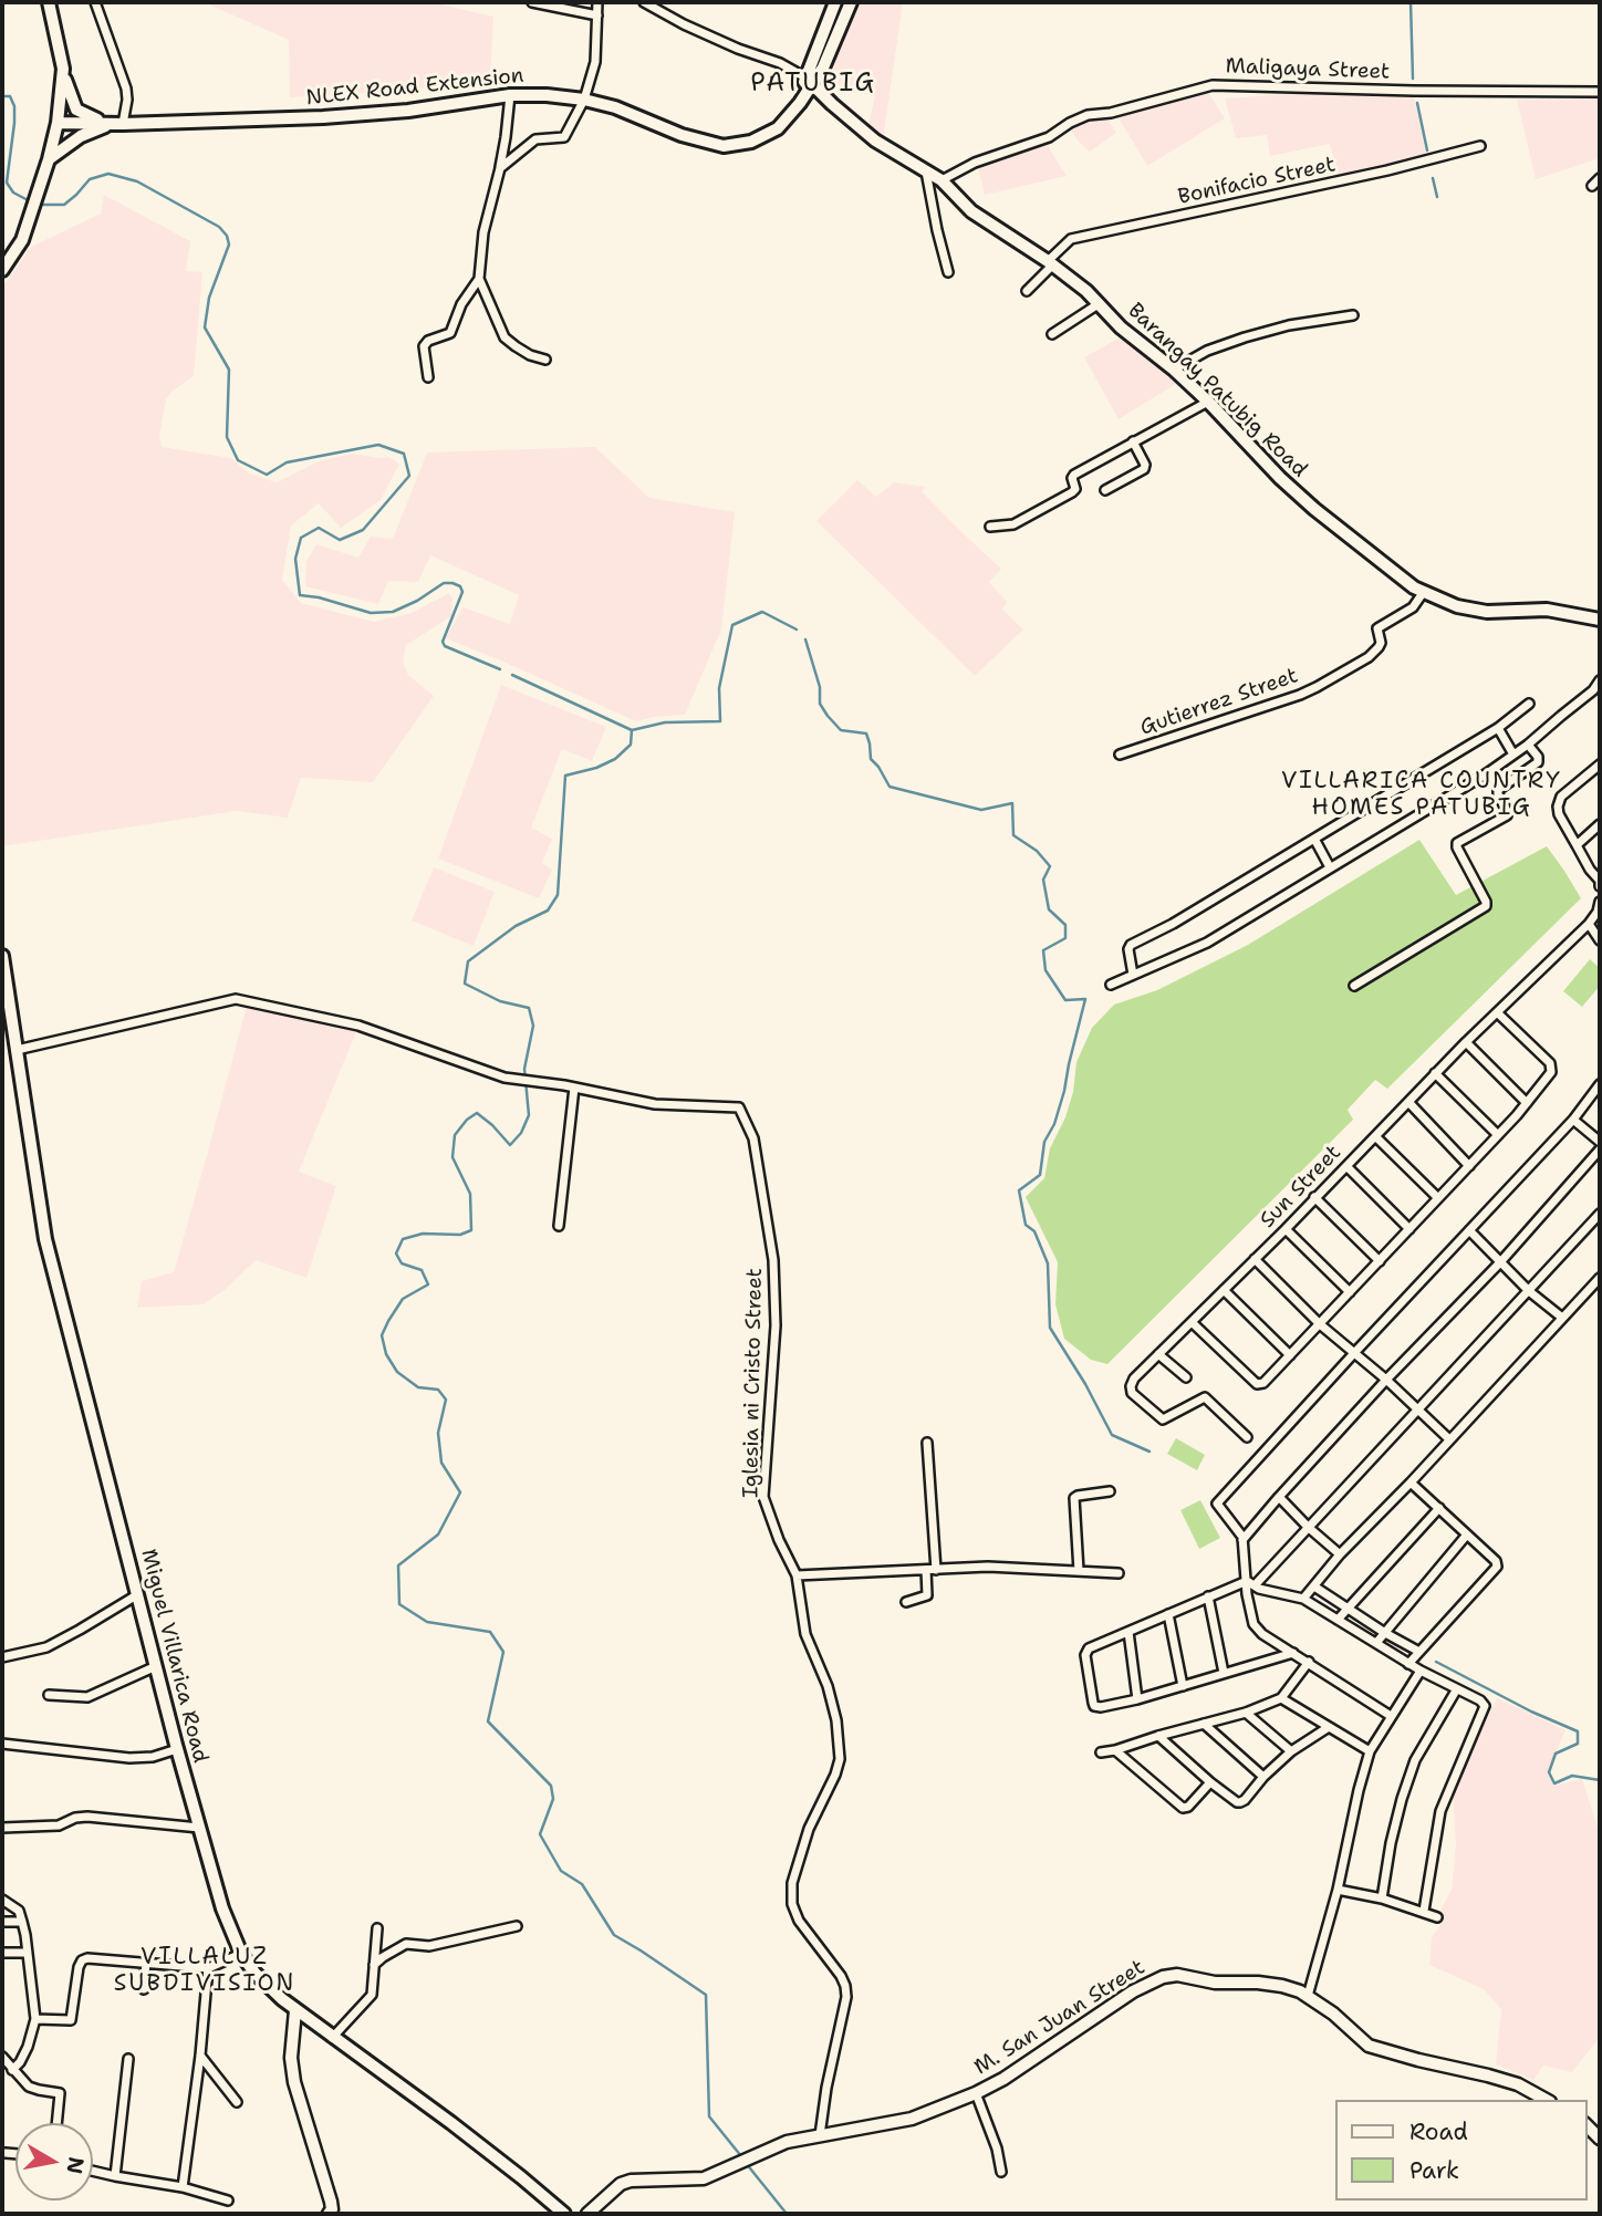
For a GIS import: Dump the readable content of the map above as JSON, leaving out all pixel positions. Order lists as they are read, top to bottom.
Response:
{
  "streets": {
    "main road": ["NLEX Road Extension", "Barangay Patubig Road", "Miguel Villarica Road"],
    "street": [
      "Maligaya Street",
      "Bonifacio Street",
      "Gutierrez Street",
      "Sun Street",
      "Iglesia ni Cristo Street",
      "M. San Juan Street"
    ]
  },
  "crossings": [
    ["Maligaya Street", "Barangay Patubig Road"],
    ["NLEX Road Extension", "Barangay Patubig Road"],
    ["Bonifacio Street", "Barangay Patubig Road"],
    ["Barangay Patubig Road", "Gutierrez Street"],
    ["Iglesia ni Cristo Street", "Miguel Villarica Road"],
    ["Iglesia ni Cristo Street", "M. San Juan Street"]
  ],
  "districts": ["PATUBIG", "VILLARICA COUNTRY HOMES PATUBIG", "VILLALUZ SUBDIVISION"],
  "legend": ["Road", "Park"],
  "north": "right"
}
